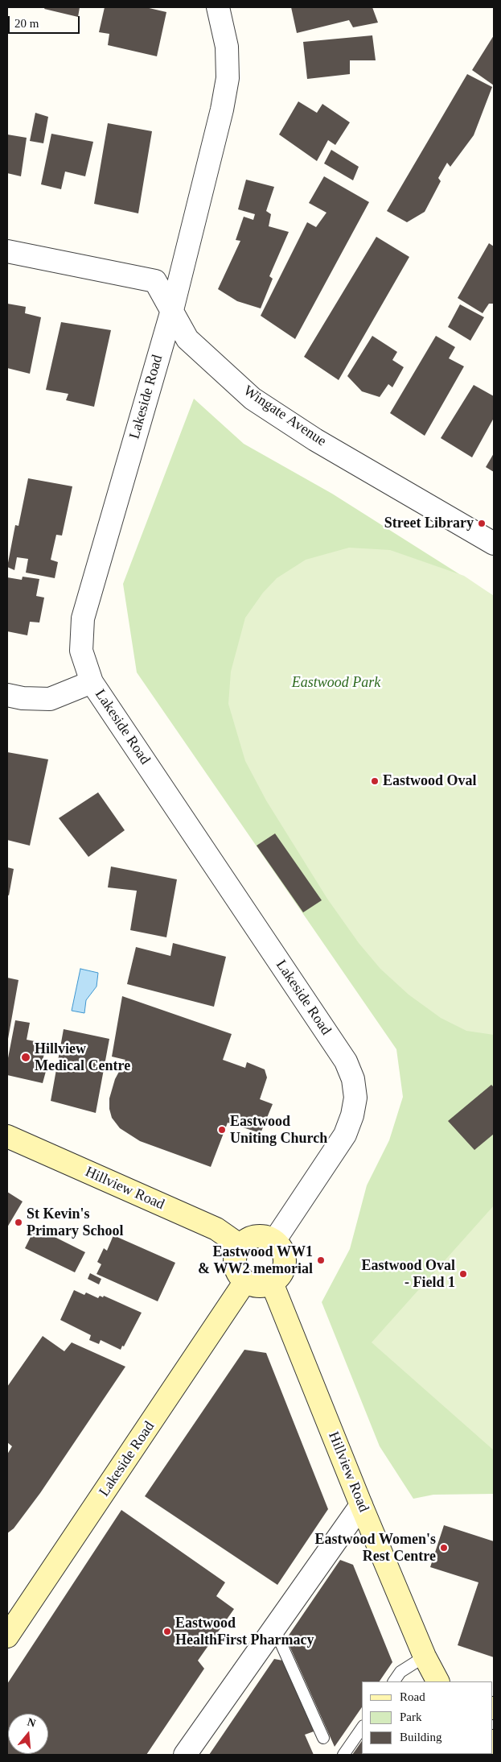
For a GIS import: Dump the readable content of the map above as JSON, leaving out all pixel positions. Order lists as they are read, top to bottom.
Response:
{
  "streets": {
    "street": ["Lakeside Road", "Wingate Avenue", "Hillview Road"]
  },
  "crossings": [
    ["Lakeside Road", "Wingate Avenue"],
    ["Lakeside Road", "Hillview Road"]
  ],
  "parks": ["Eastwood Park"],
  "places": [
    "Street Library",
    "Eastwood Oval",
    "Hillview Medical Centre",
    "Eastwood Uniting Church",
    "St Kevin's Primary School",
    "Eastwood WW1 & WW2 memorial",
    "Eastwood Oval - Field 1",
    "Eastwood Women's Rest Centre",
    "Eastwood HealthFirst Pharmacy"
  ],
  "legend": ["Road", "Park", "Building"],
  "scale_bar": "20 m",
  "north": "top"
}
